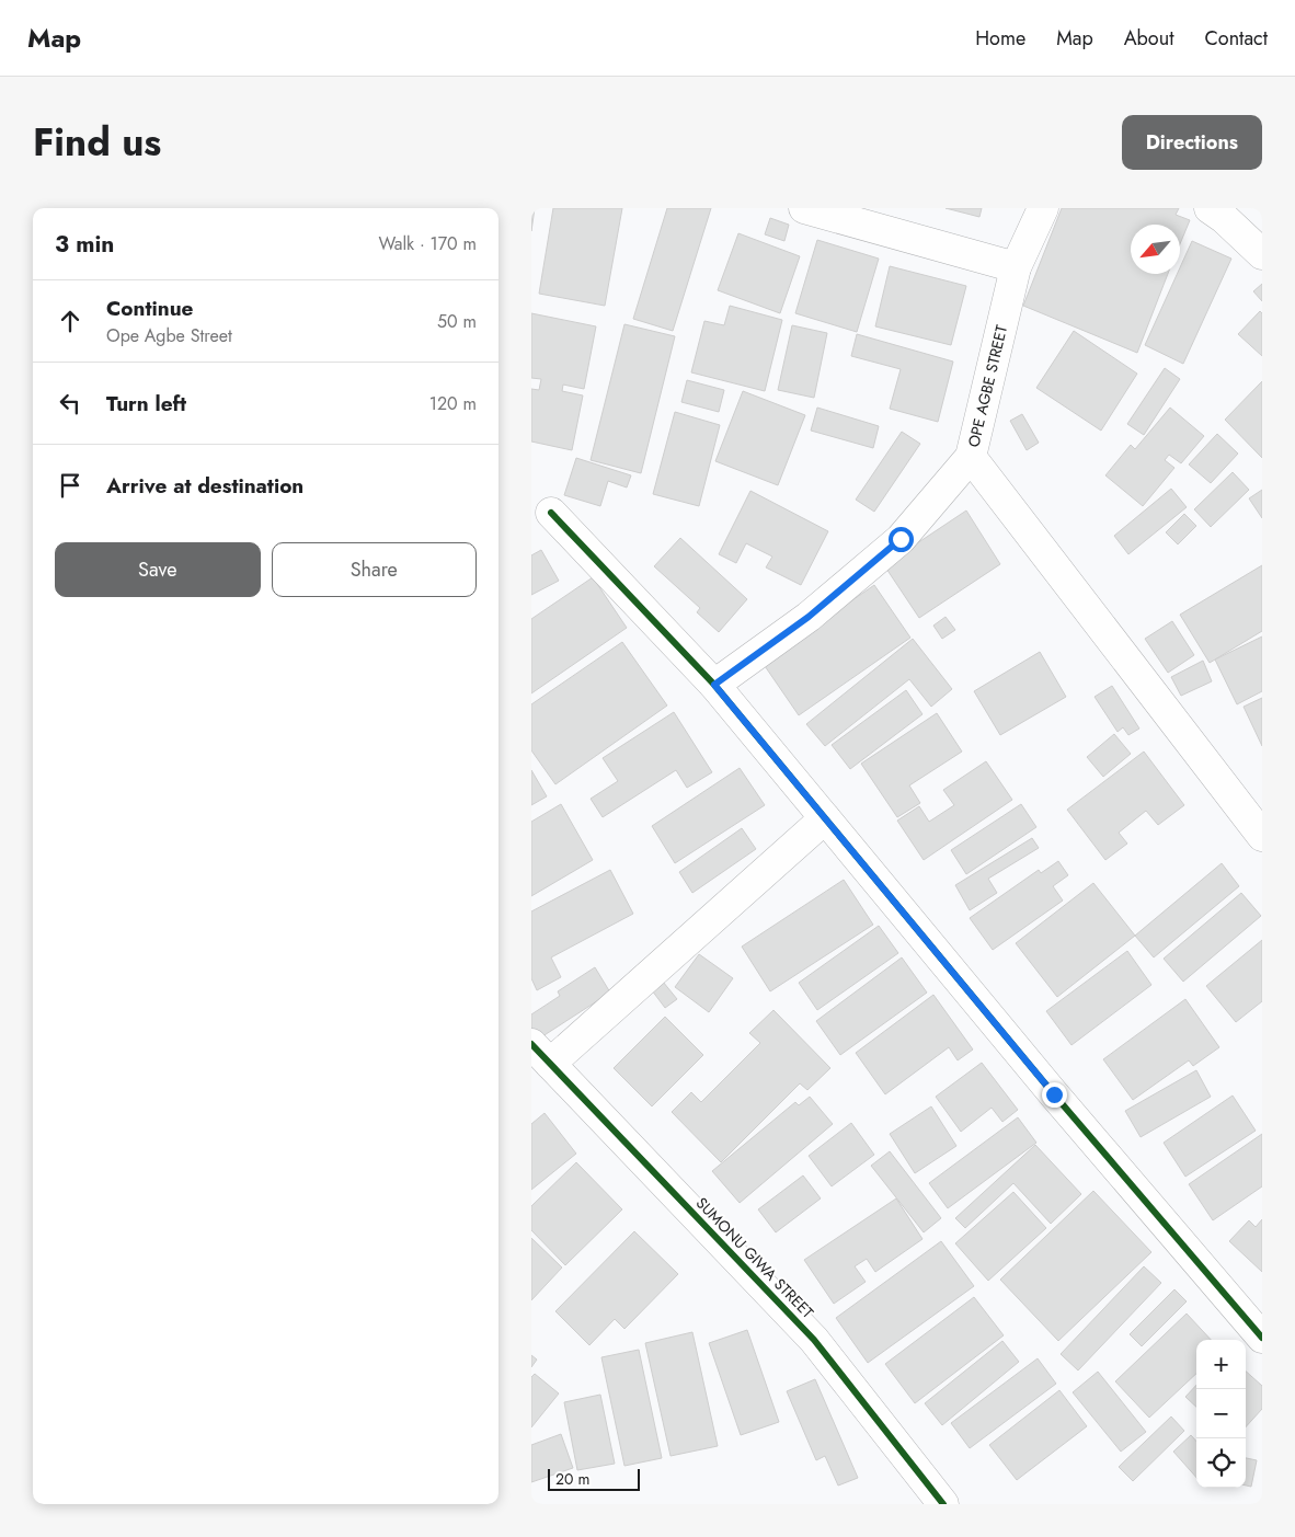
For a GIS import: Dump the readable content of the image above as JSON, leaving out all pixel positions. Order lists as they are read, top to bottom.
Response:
{
  "streets": {
    "street": ["OPE AGBE STREET", "SUMONU GIWA STREET"]
  },
  "scale_bar": "20 m",
  "north": "bottom left",
  "page": {
    "header": "Map",
    "nav": [
      "Home",
      "Map",
      "About",
      "Contact"
    ],
    "title": "Find us",
    "buttons": [
      "Directions",
      ["Save", "Share"]
    ],
    "heading": ["3 min", "Walk · 170 m"],
    "list": [
      ["Continue", "Ope Agbe Street", "50 m"],
      ["Turn left", "120 m"],
      "Arrive at destination"
    ],
    "map_buttons": ["+", "−"],
    "scale": "20 m"
  }
}
